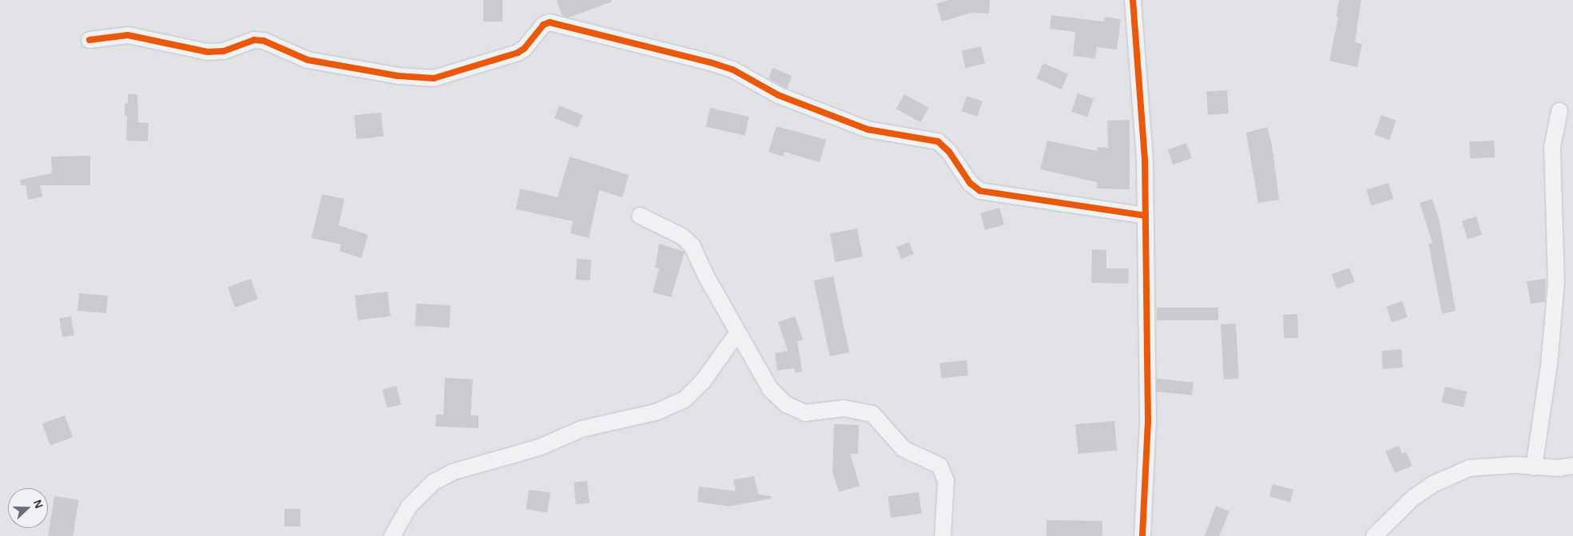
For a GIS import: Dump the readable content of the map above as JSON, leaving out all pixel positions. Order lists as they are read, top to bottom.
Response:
{
  "north": "right"
}
